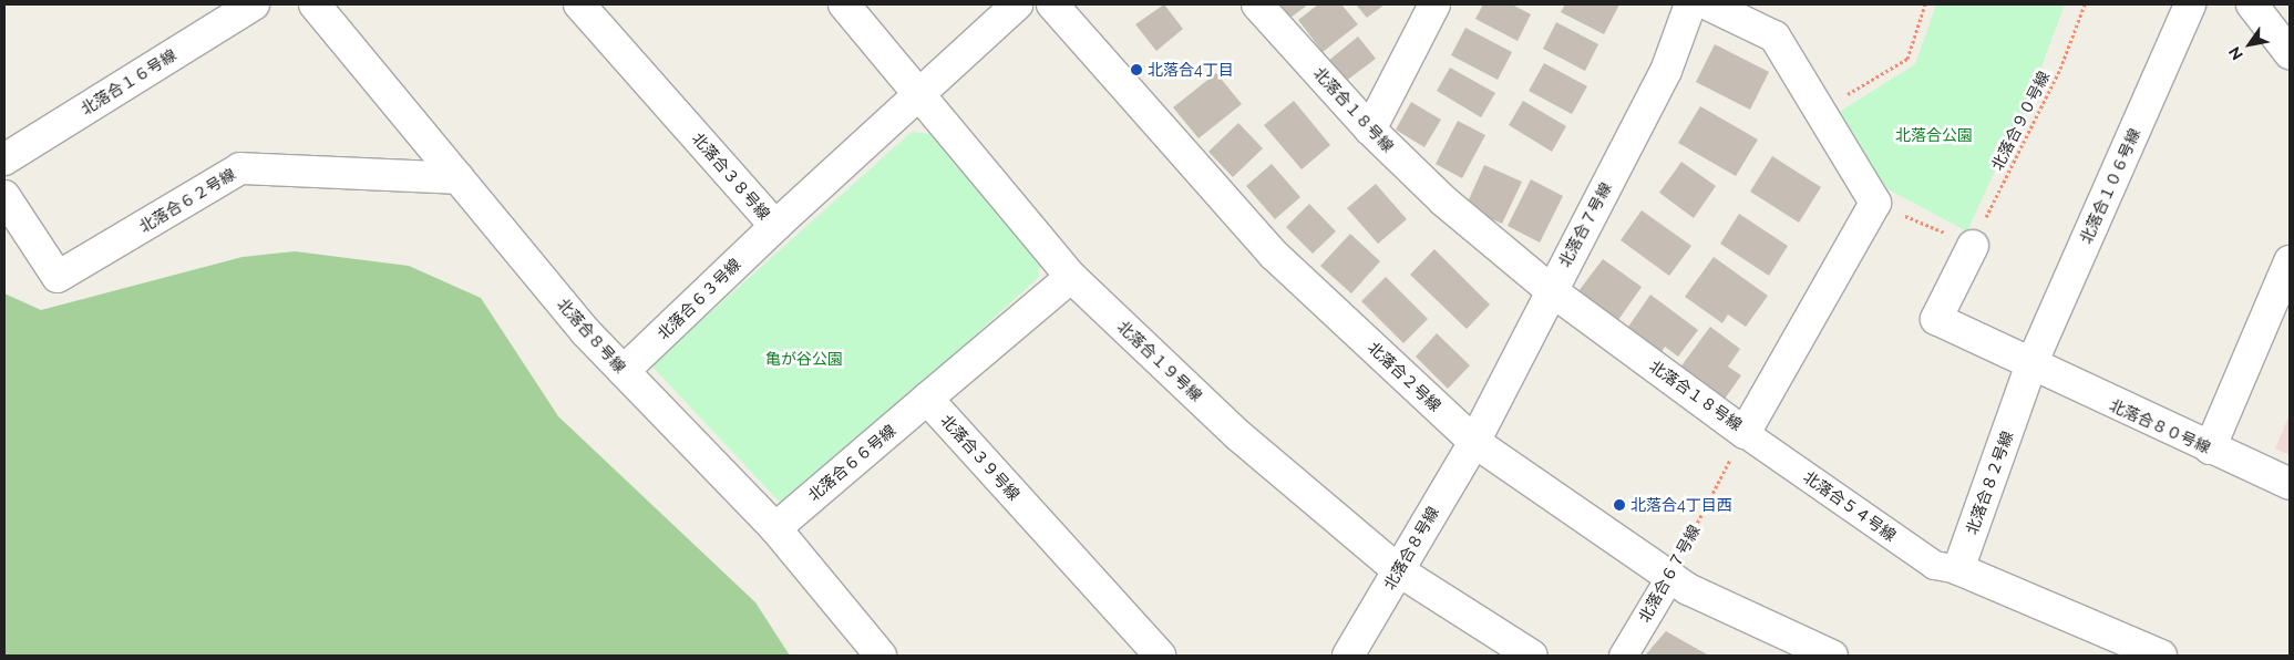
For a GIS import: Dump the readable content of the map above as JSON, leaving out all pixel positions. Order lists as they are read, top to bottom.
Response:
{
  "streets": {
    "street": [
      "北落合１６号線",
      "北落合１８号線",
      "北落合３８号線",
      "北落合１０６号線",
      "北落合６２号線",
      "北落合７号線",
      "北落合６３号線",
      "北落合８号線",
      "北落合１９号線",
      "北落合２号線",
      "北落合８０号線",
      "北落合３９号線",
      "北落合６６号線",
      "北落合８２号線",
      "北落合５４号線",
      "北落合６７号線"
    ],
    "path": ["北落合９０号線"]
  },
  "crossings": [
    ["北落合１８号線", "北落合７号線"],
    ["北落合１８号線", "北落合５４号線"],
    ["北落合１８号線", "北落合６７号線"],
    ["北落合３８号線", "北落合６３号線"],
    ["北落合３８号線", "北落合１９号線"],
    ["北落合１０６号線", "北落合８０号線"],
    ["北落合１０６号線", "北落合８２号線"],
    ["北落合６２号線", "北落合８号線"],
    ["北落合７号線", "北落合８号線"],
    ["北落合７号線", "北落合２号線"],
    ["北落合６３号線", "北落合８号線"],
    ["北落合８号線", "北落合１９号線"],
    ["北落合８号線", "北落合２号線"],
    ["北落合８号線", "北落合６６号線"],
    ["北落合２号線", "北落合６７号線"],
    ["北落合８０号線", "北落合８２号線"],
    ["北落合３９号線", "北落合６６号線"],
    ["北落合８２号線", "北落合５４号線"],
    ["北落合５４号線", "北落合６７号線"]
  ],
  "parks": ["北落合公園", "亀が谷公園"],
  "places": ["北落合4丁目", "北落合4丁目西"],
  "north": "bottom left"
}
